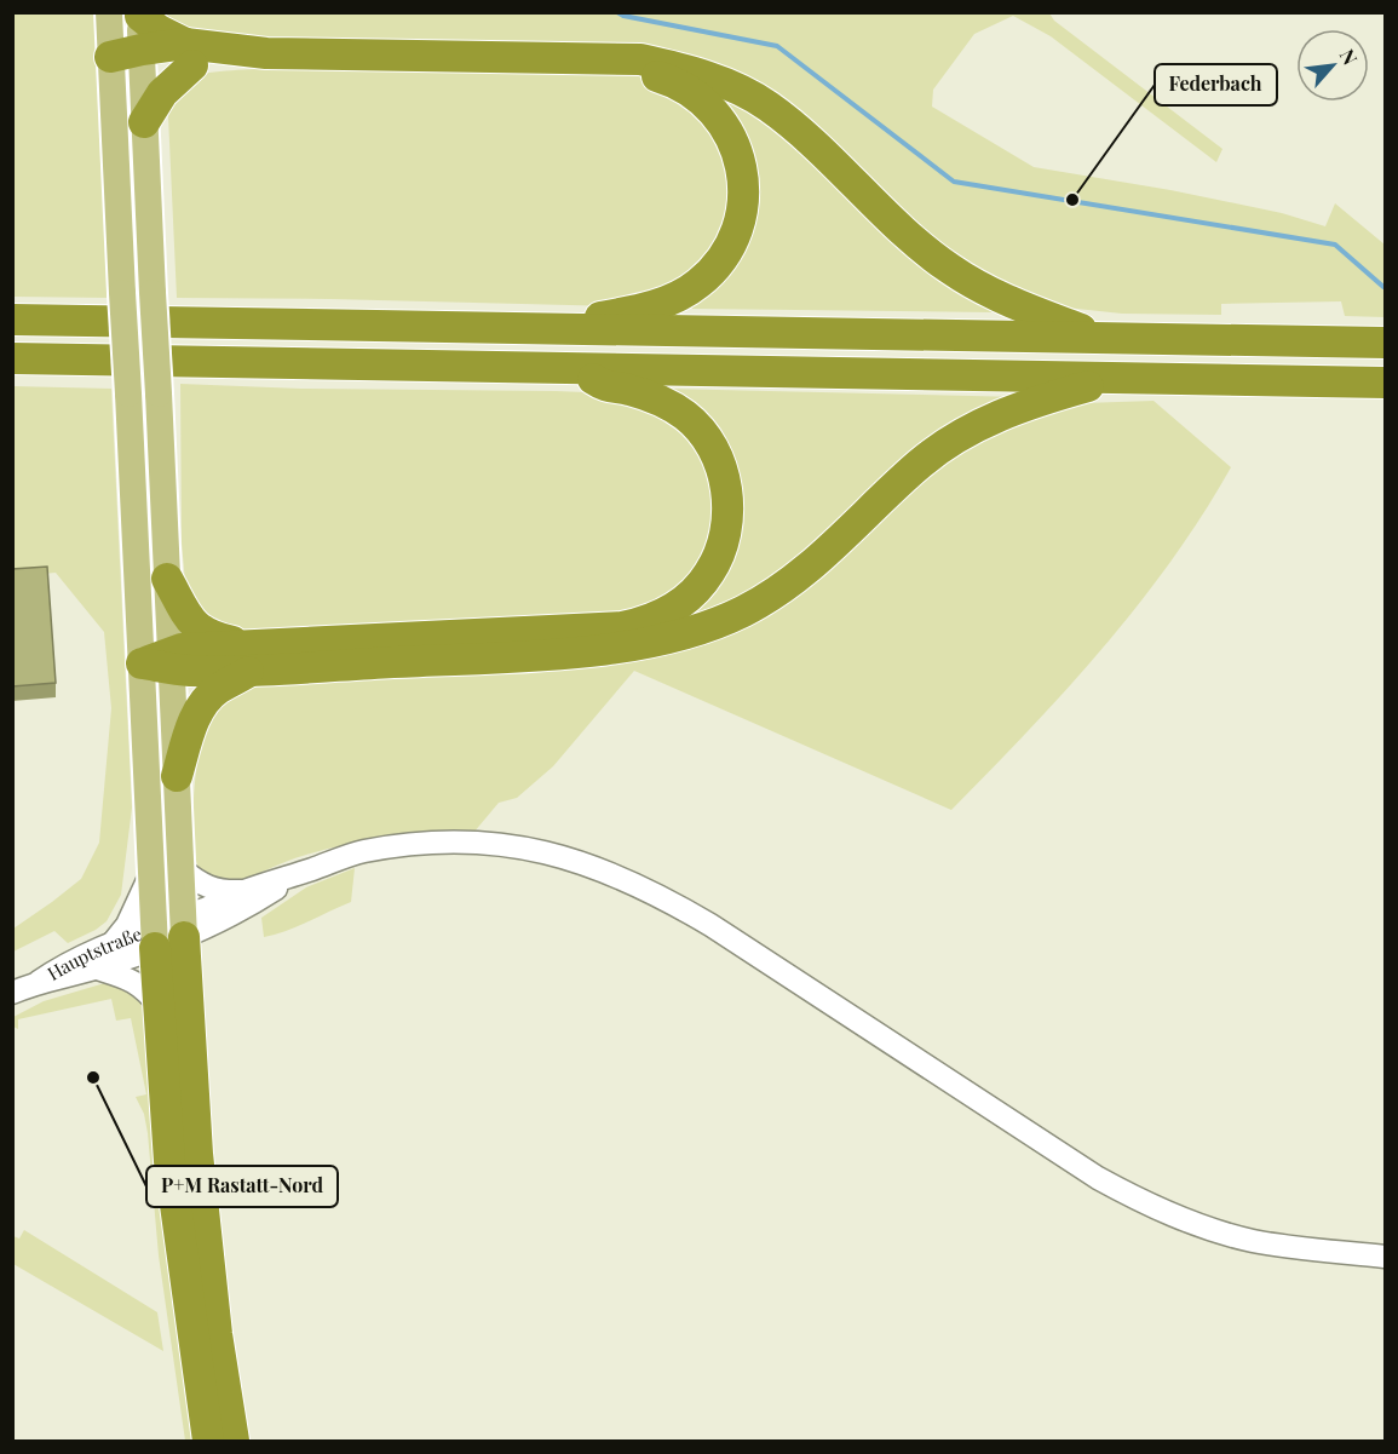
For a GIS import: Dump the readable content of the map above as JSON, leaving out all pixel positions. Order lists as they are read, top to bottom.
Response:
{
  "streets": {
    "street": ["Hauptstraße"]
  },
  "places": ["Federbach", "P+M Rastatt-Nord"],
  "north": "top right"
}
